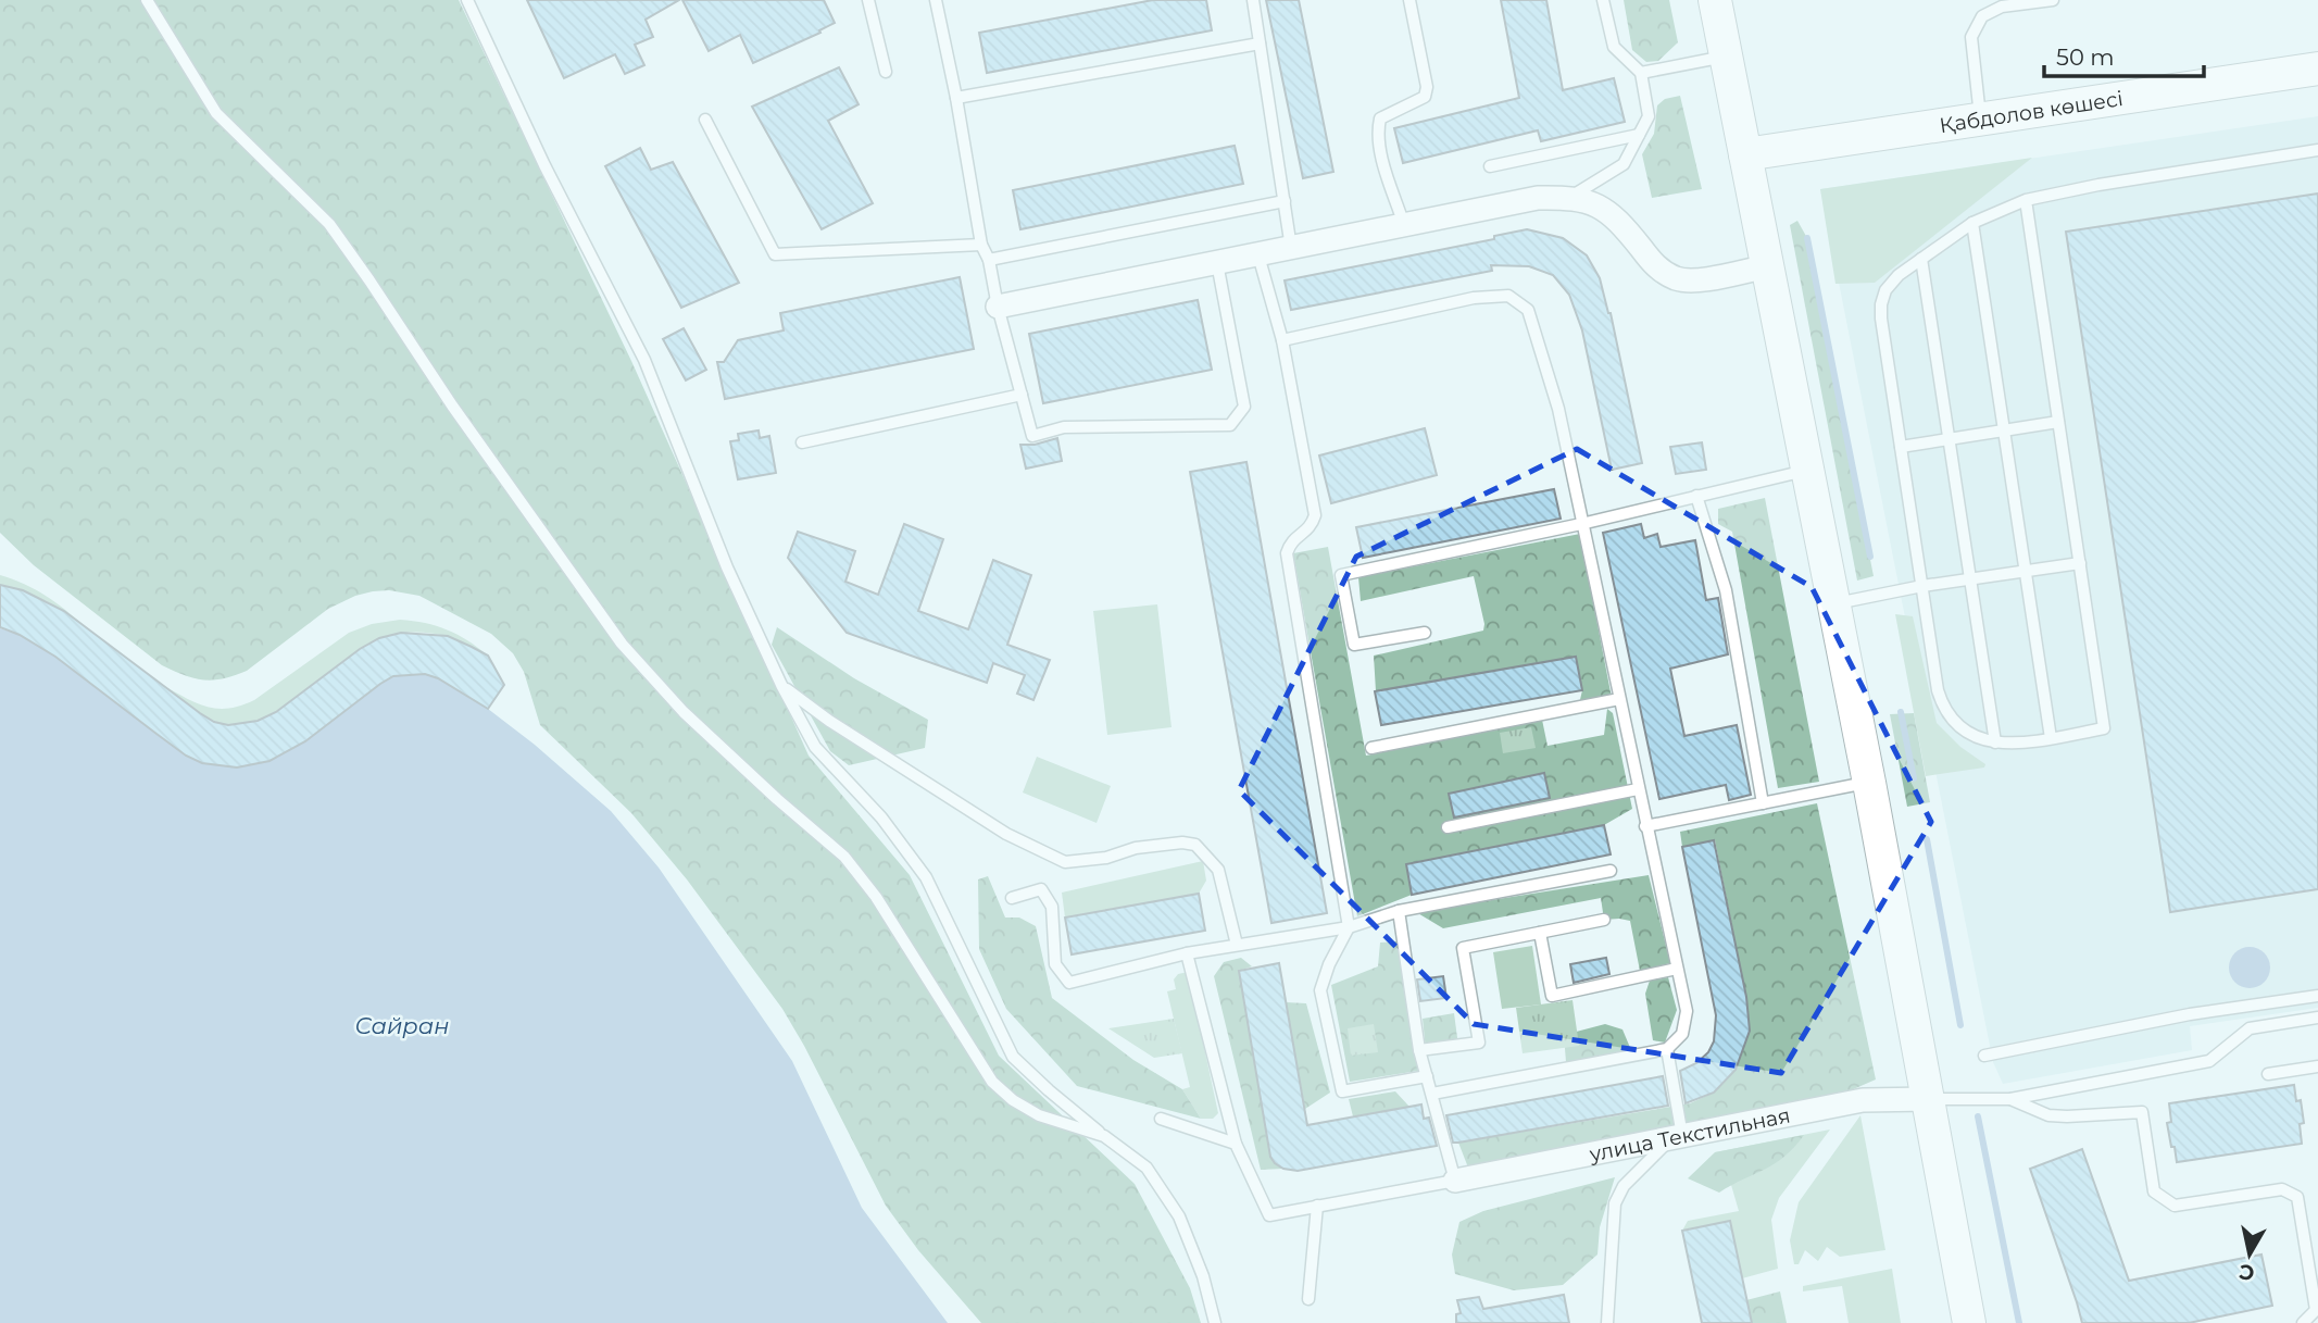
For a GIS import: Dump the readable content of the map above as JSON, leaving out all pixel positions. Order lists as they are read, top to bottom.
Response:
{
  "streets": {
    "main road": ["Қабдолов көшесі"],
    "street": ["улица Текстильная"]
  },
  "water": ["Сайран"],
  "scale_bar": "50 m",
  "north": "bottom"
}
